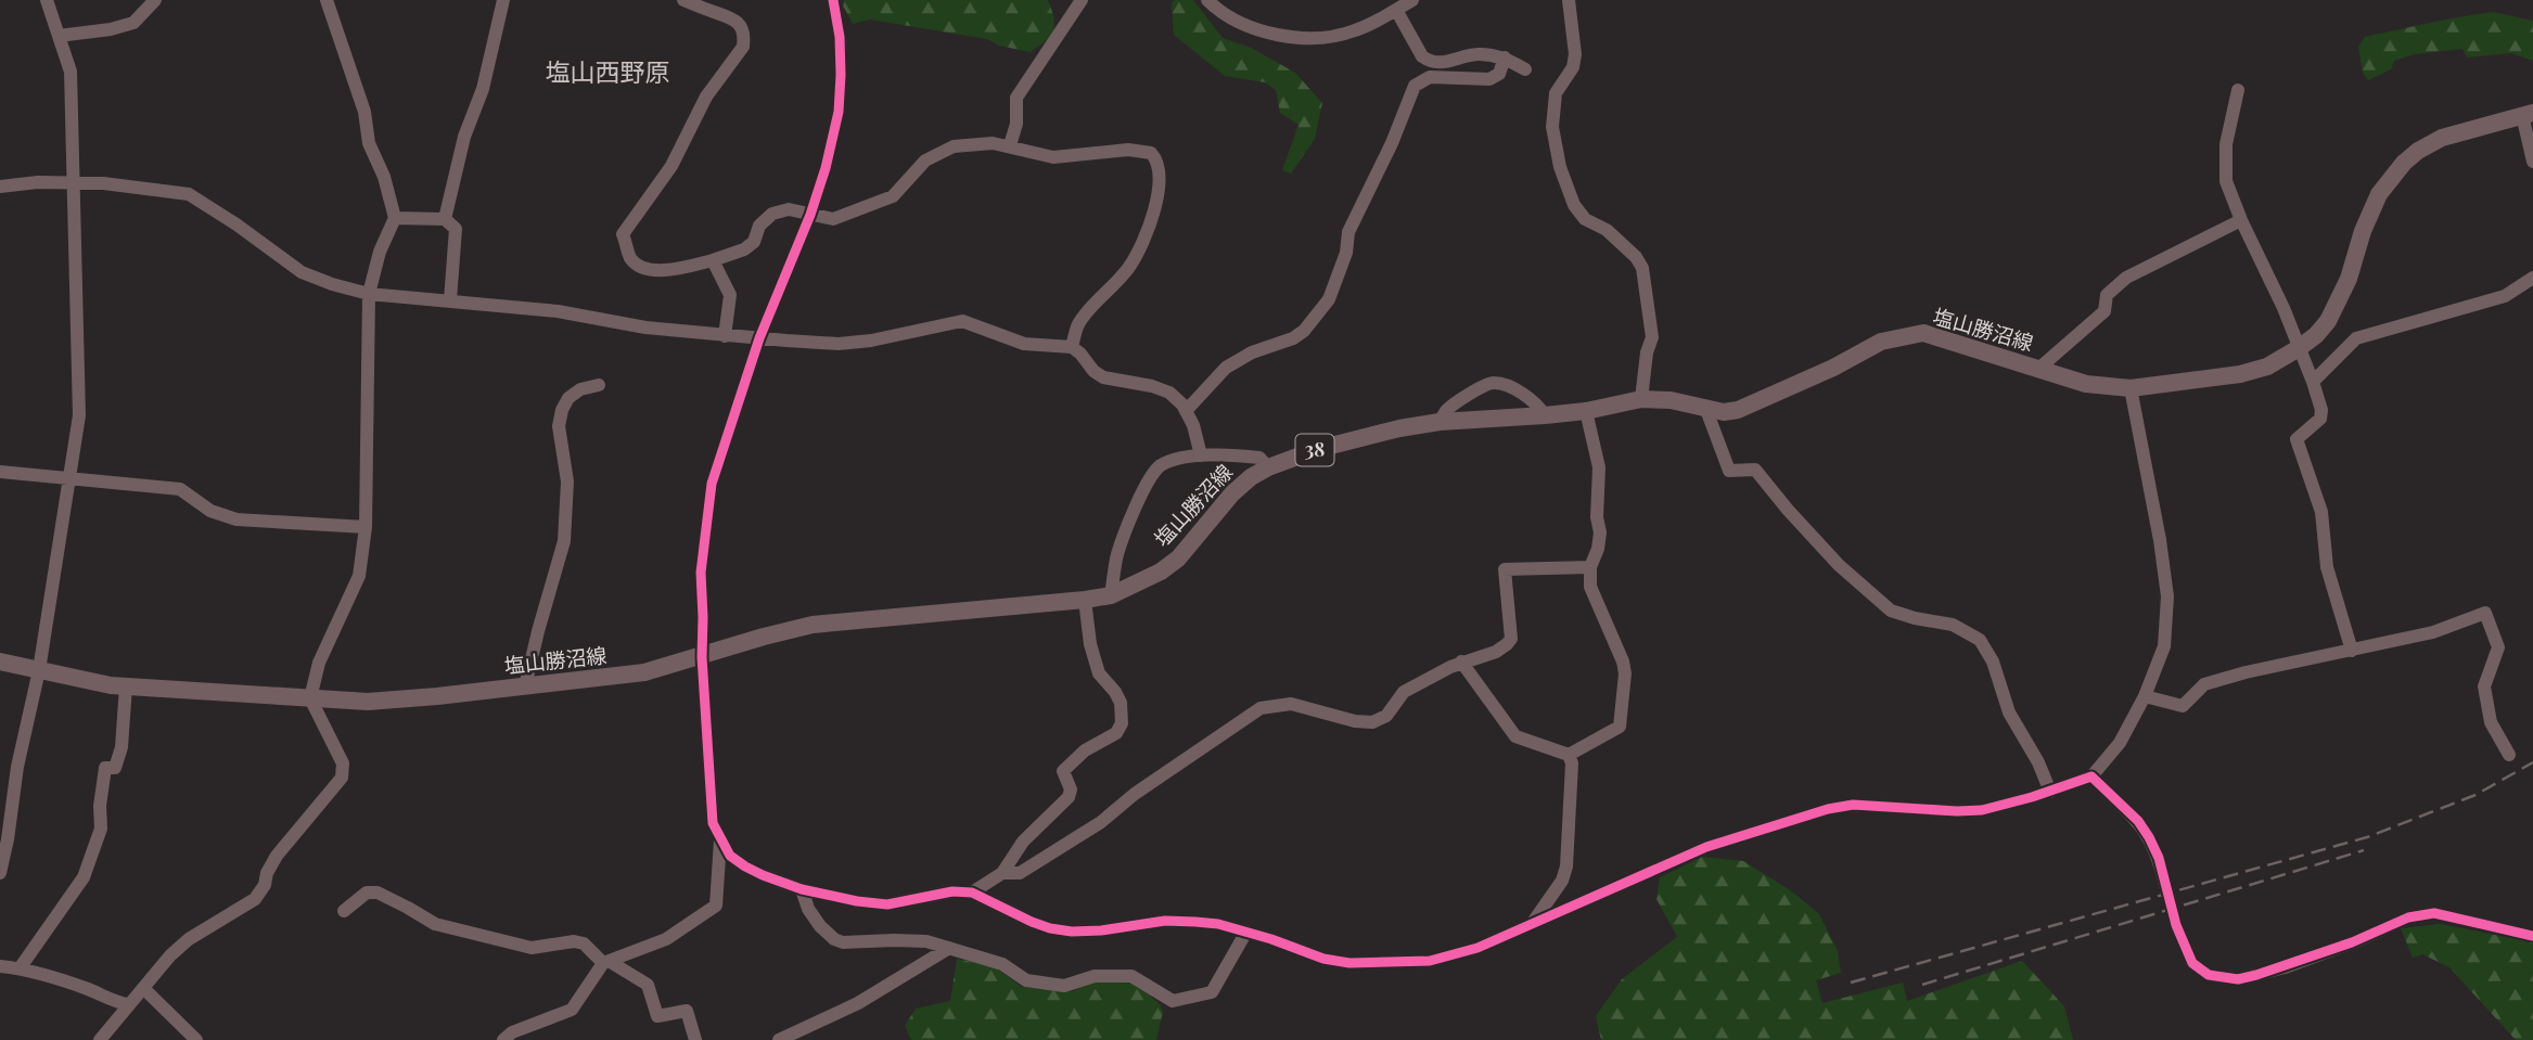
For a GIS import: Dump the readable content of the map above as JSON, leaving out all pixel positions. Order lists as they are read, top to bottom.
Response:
{
  "streets": {
    "main road": ["塩山勝沼線", "38"]
  },
  "districts": ["塩山西野原"]
}
